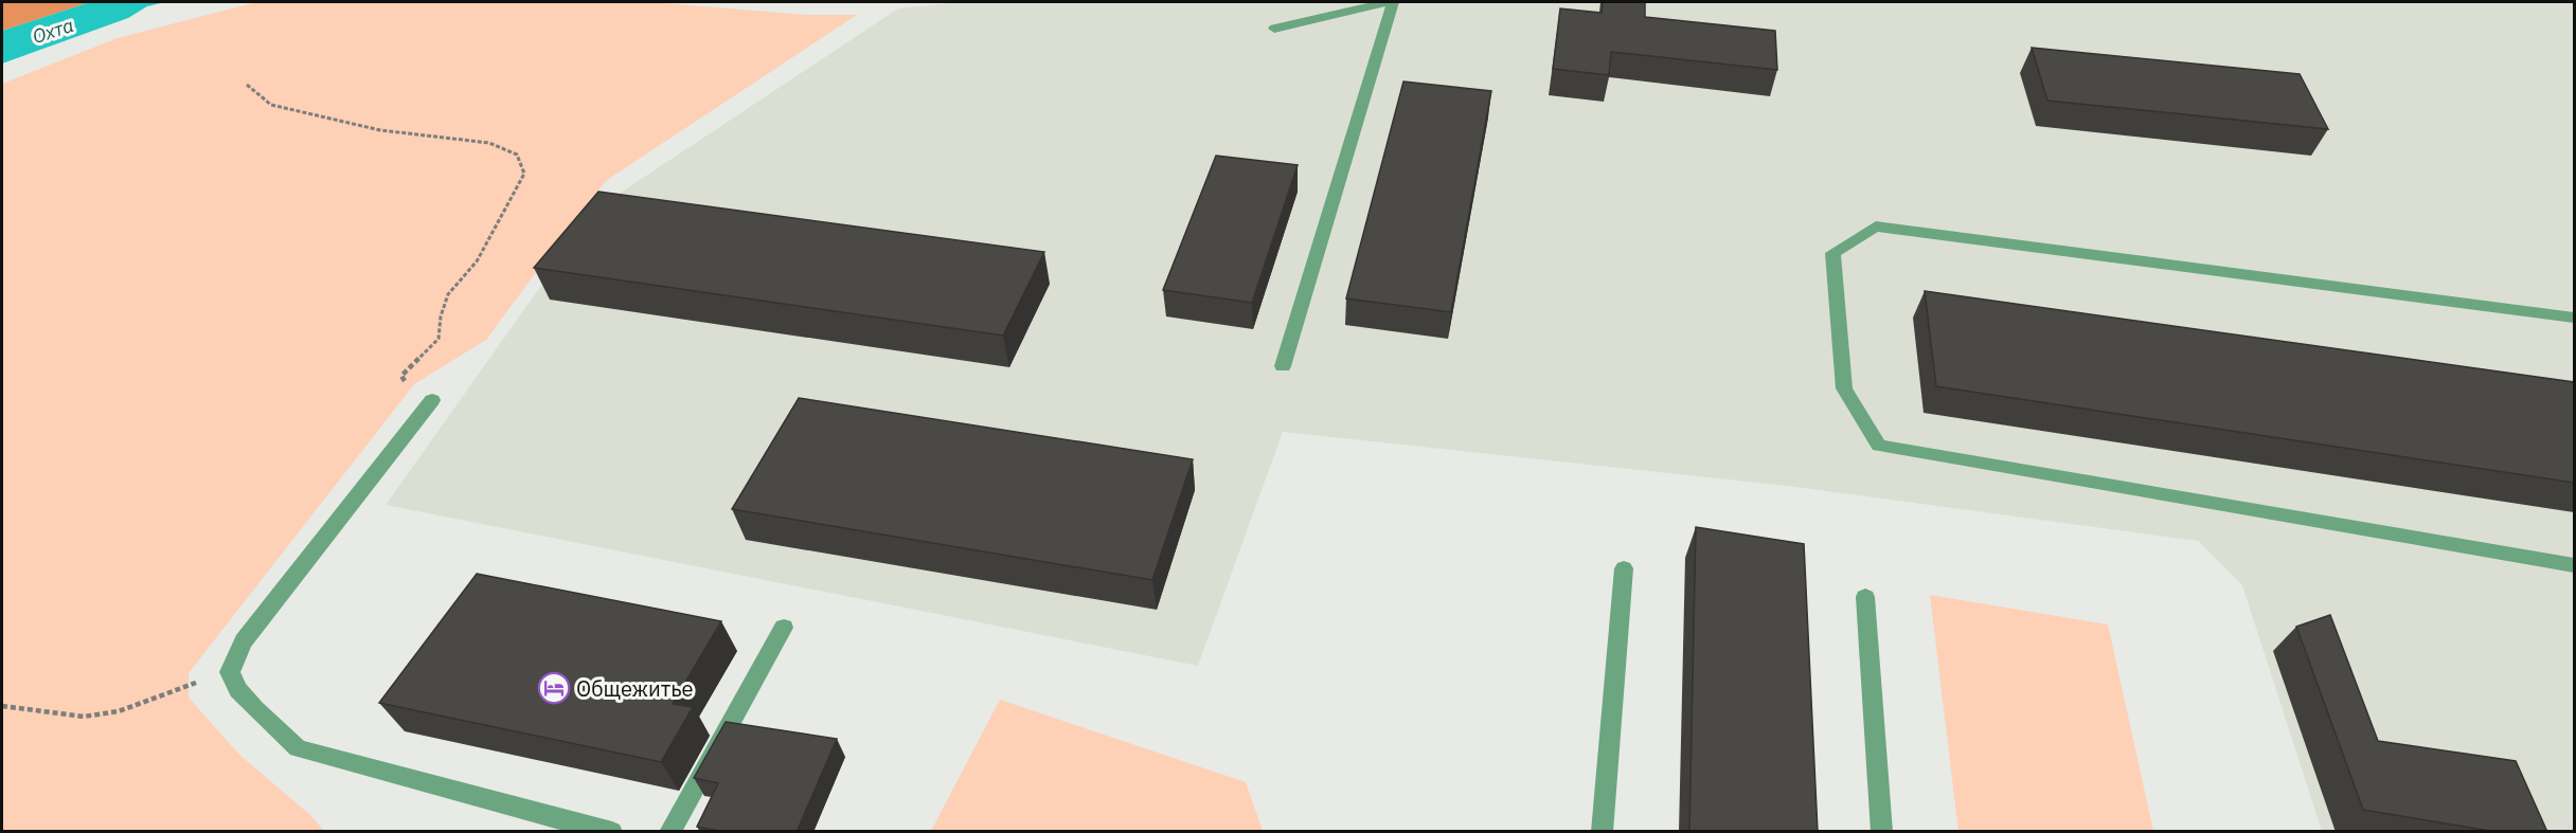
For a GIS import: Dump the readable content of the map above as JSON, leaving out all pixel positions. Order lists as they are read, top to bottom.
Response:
{
  "water": ["Охта"],
  "places": {
    "hotel": ["Общежитье"]
  }
}
